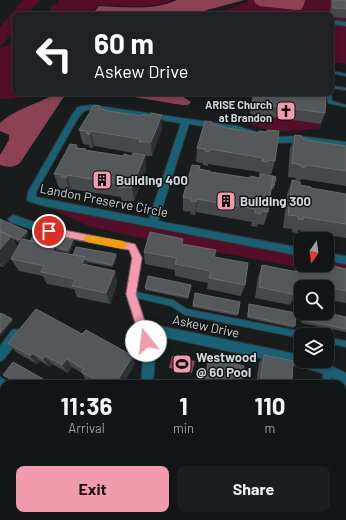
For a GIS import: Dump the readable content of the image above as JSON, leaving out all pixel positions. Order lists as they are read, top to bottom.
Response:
{
  "streets": {
    "street": ["Landon Preserve Circle", "Askew Drive"]
  },
  "places": {
    "church": ["ARISE Church at Brandon"],
    "building": ["Building 400", "Building 300"],
    "sports": ["Westwood @ 60 Pool"]
  },
  "north": "bottom",
  "page": {
    "turn": ["60 m", "Askew Drive"],
    "eta": [
      "11:36",
      "Arrival",
      "1",
      "min",
      "110",
      "m"
    ],
    "buttons": ["Exit", "Share"]
  }
}
